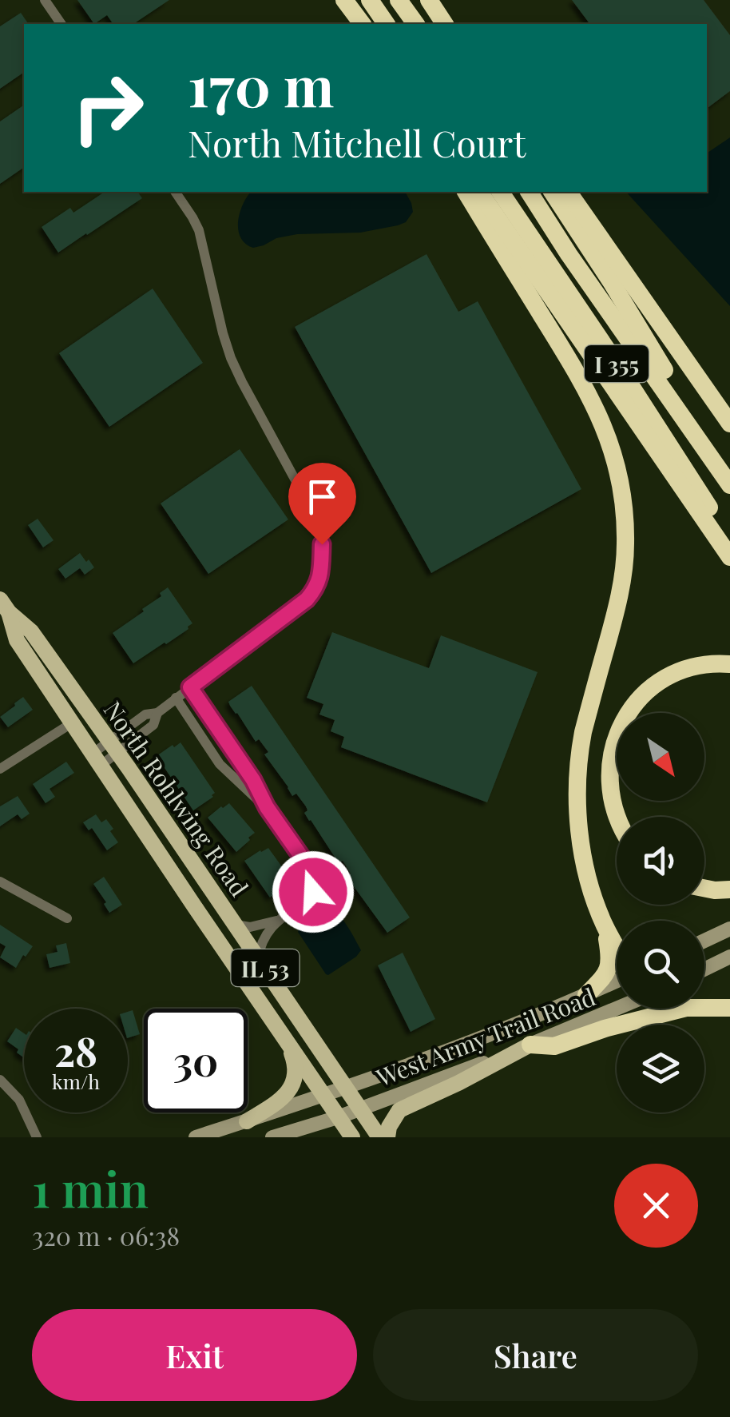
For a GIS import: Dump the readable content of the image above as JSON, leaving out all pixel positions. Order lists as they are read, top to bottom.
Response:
{
  "streets": {
    "highway": ["I 355"],
    "main road": ["North Rohlwing Road", "IL 53", "West Army Trail Road"]
  },
  "crossings": [
    ["North Rohlwing Road", "West Army Trail Road"]
  ],
  "north": "bottom right",
  "page": {
    "turn": ["170 m", "North Mitchell Court"],
    "speed": "28 km/h",
    "limit": "30",
    "heading": ["1 min", "320 m · 06:38"],
    "buttons": ["Exit", "Share"]
  }
}
